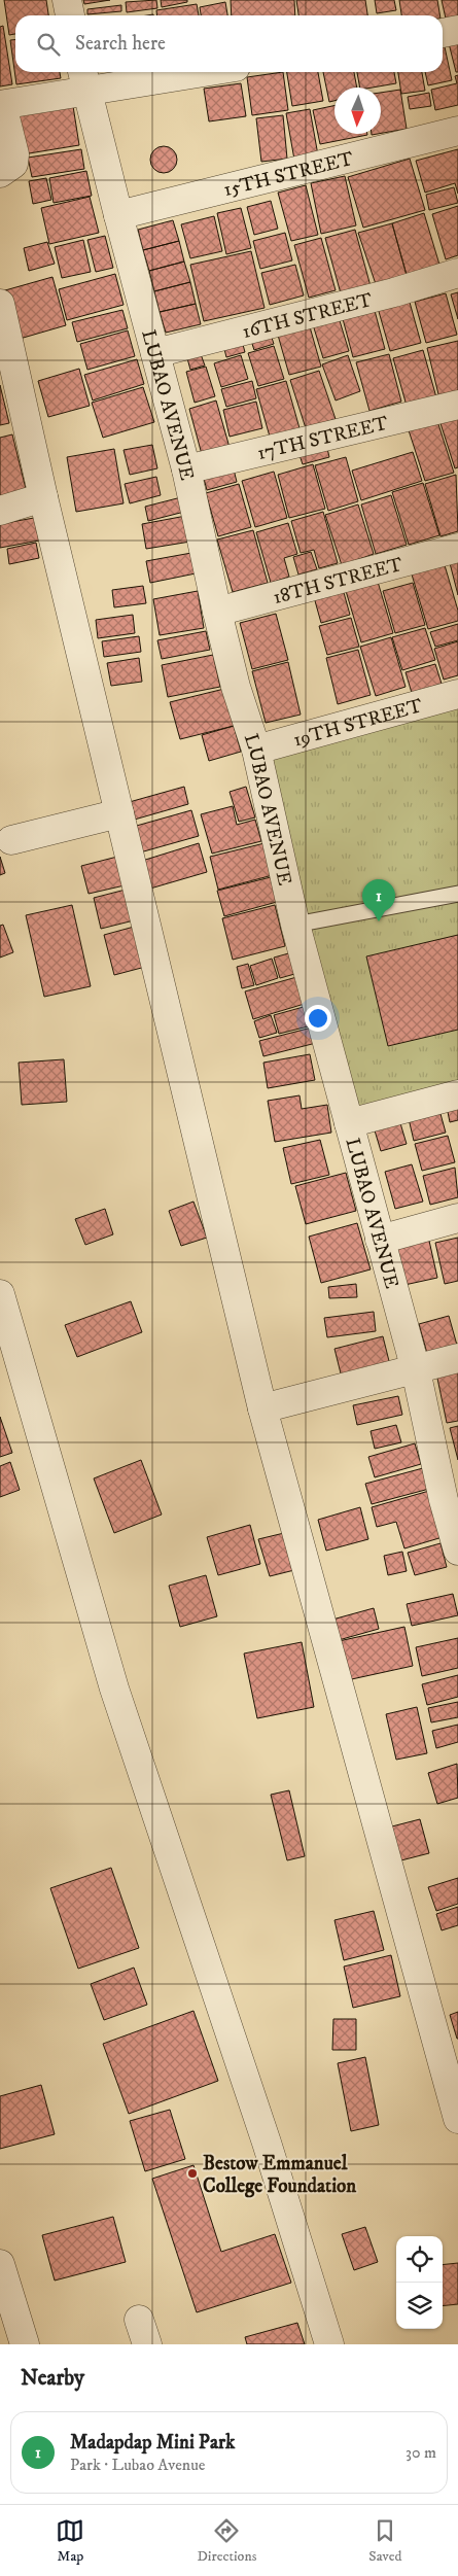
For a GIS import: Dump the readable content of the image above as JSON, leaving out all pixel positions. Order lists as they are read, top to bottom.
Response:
{
  "streets": {
    "street": [
      "15TH STREET",
      "16TH STREET",
      "LUBAO AVENUE",
      "17TH STREET",
      "18TH STREET",
      "19TH STREET"
    ]
  },
  "crossings": [
    ["15TH STREET", "LUBAO AVENUE"],
    ["16TH STREET", "LUBAO AVENUE"],
    ["LUBAO AVENUE", "17TH STREET"],
    ["LUBAO AVENUE", "18TH STREET"],
    ["LUBAO AVENUE", "19TH STREET"]
  ],
  "places": ["Bestow Emmanuel College Foundation"],
  "north": "bottom",
  "page": {
    "search": "Search here",
    "pins": "1",
    "heading": "Nearby",
    "list": [
      {
        "mark": "1",
        "name": "Madapdap Mini Park",
        "note": "Park · Lubao Avenue",
        "value": "30 m"
      }
    ],
    "nav": ["Map", "Directions", "Saved"]
  }
}
